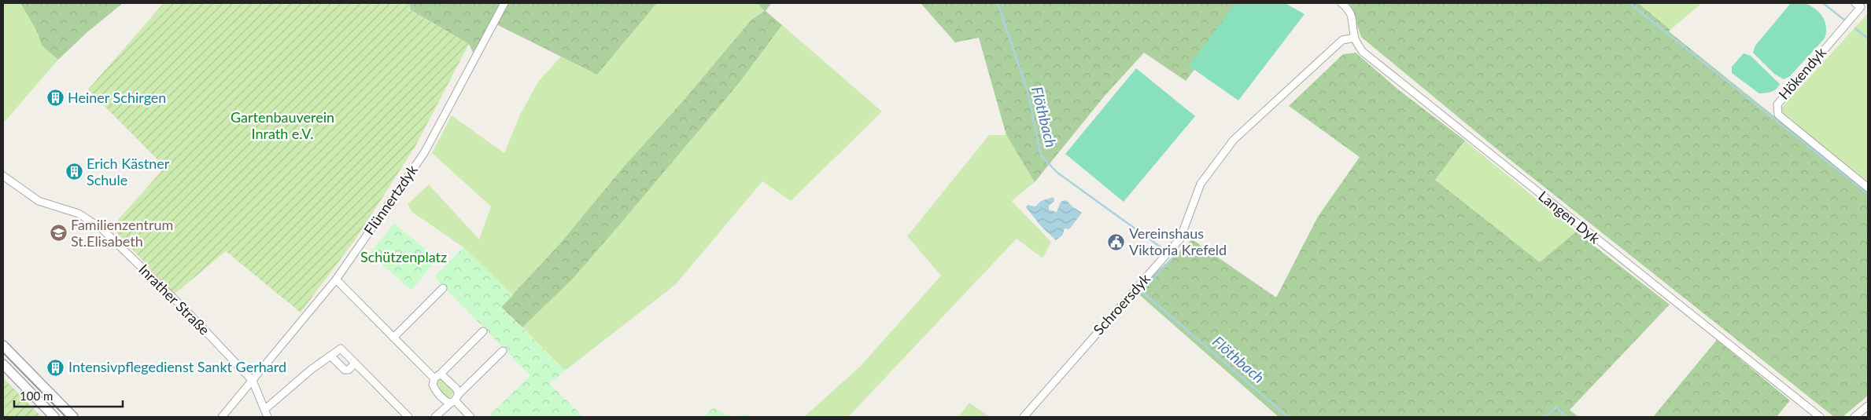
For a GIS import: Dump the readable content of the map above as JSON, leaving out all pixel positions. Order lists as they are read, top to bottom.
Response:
{
  "streets": {
    "street": [
      "Hökendyk",
      "Flünnertzdyk",
      "Langen Dyk",
      "Inrather Straße",
      "Schroersdyk"
    ]
  },
  "crossings": [
    ["Flünnertzdyk", "Inrather Straße"],
    ["Langen Dyk", "Schroersdyk"]
  ],
  "water": ["Flöthbach"],
  "parks": ["Gartenbauverein Inrath e.V.", "Schützenplatz"],
  "places": {
    "building": ["Heiner Schirgen", "Erich Kästner Schule", "Intensivpflegedienst Sankt Gerhard"],
    "school or university": ["Familienzentrum St.Elisabeth"],
    "public building": ["Vereinshaus Viktoria Krefeld"]
  },
  "scale_bar": "100 m"
}
